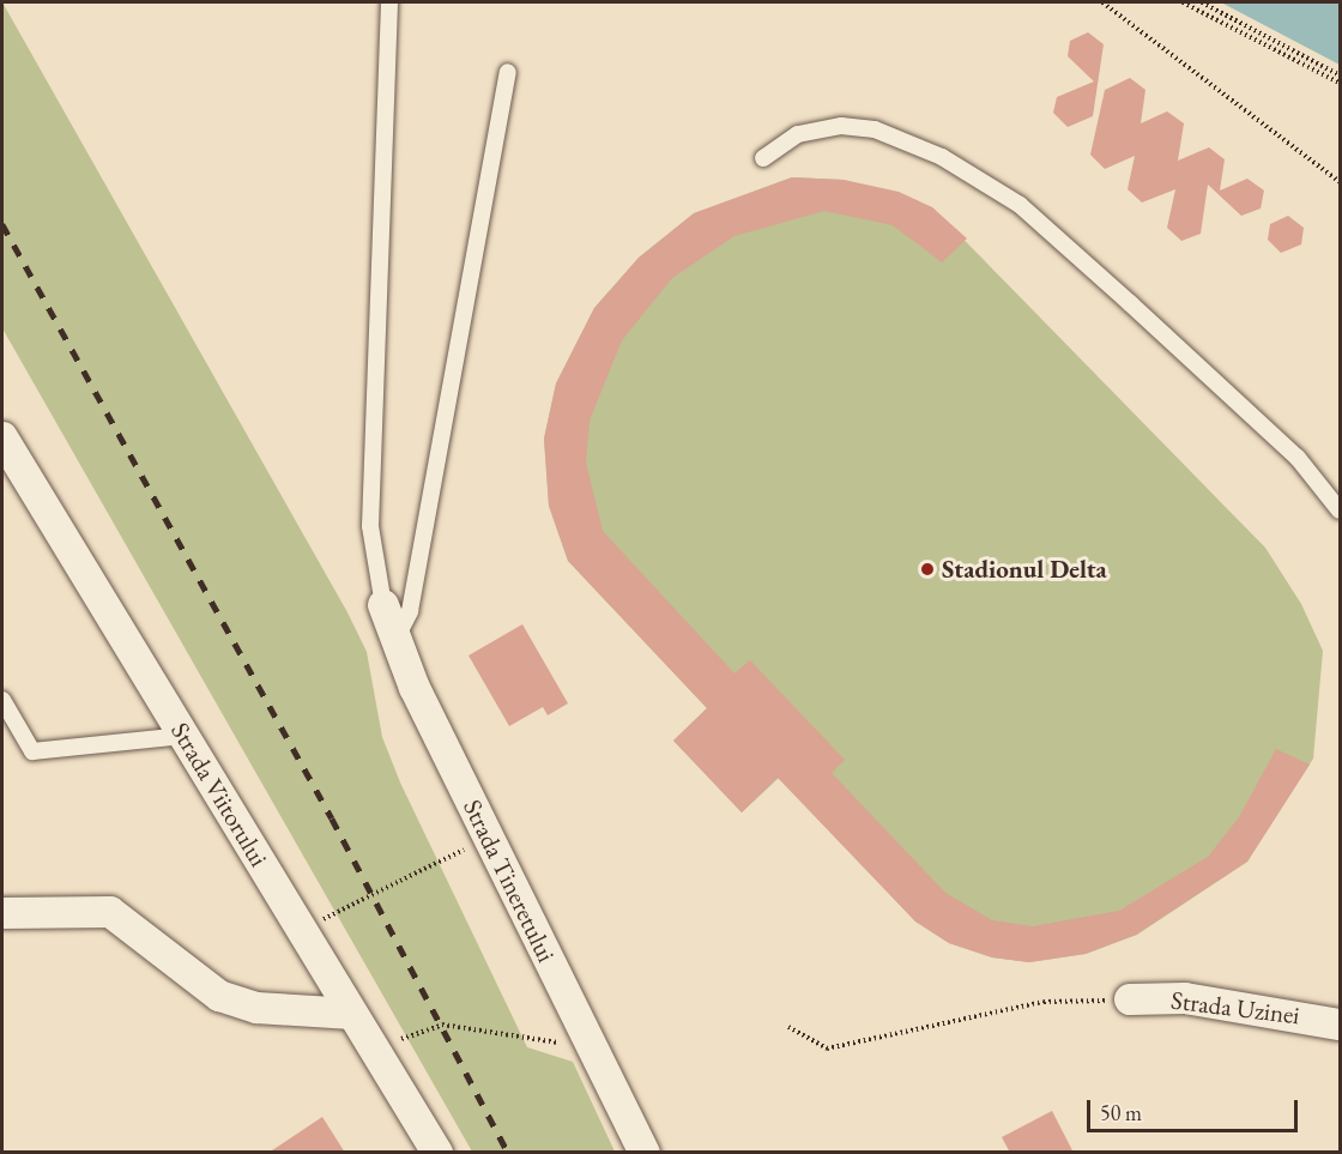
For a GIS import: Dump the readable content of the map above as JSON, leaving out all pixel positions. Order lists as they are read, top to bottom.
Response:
{
  "streets": {
    "street": ["Strada Viitorului", "Strada Tineretului", "Strada Uzinei"]
  },
  "places": ["Stadionul Delta"],
  "scale_bar": "50 m"
}
